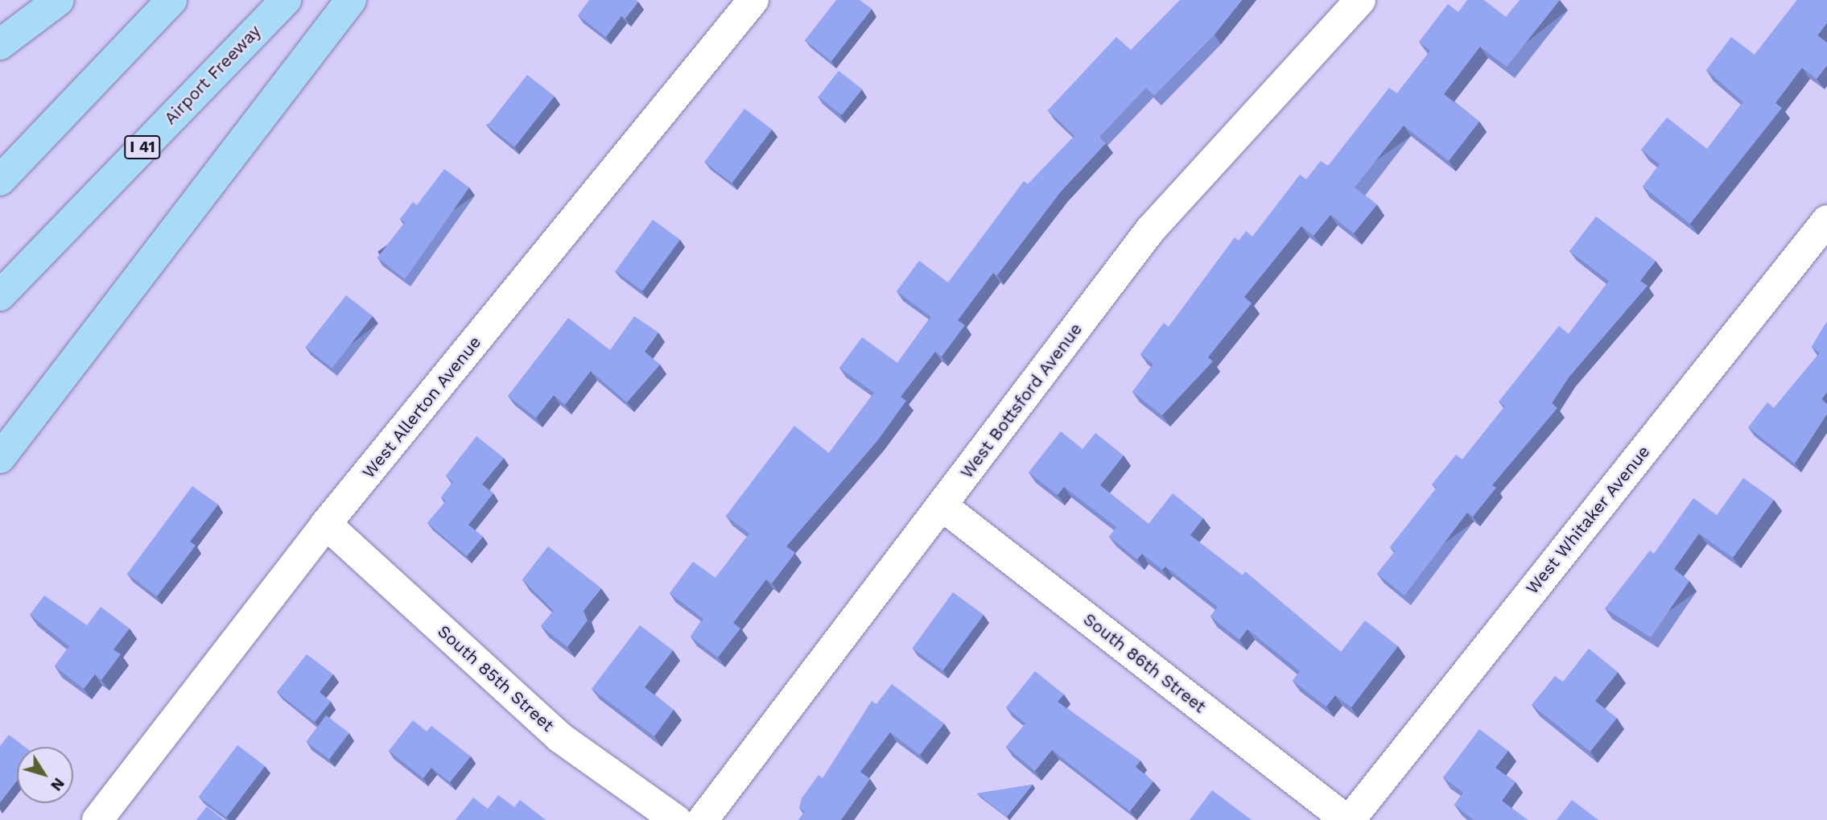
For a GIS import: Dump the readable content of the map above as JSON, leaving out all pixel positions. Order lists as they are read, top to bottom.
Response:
{
  "streets": {
    "highway": ["Airport Freeway", "I 41"],
    "street": [
      "West Bottsford Avenue",
      "West Allerton Avenue",
      "West Whitaker Avenue",
      "South 86th Street",
      "South 85th Street"
    ]
  },
  "crossings": [
    ["West Bottsford Avenue", "South 86th Street"],
    ["West Allerton Avenue", "South 85th Street"],
    ["West Whitaker Avenue", "South 86th Street"]
  ],
  "north": "bottom right"
}
